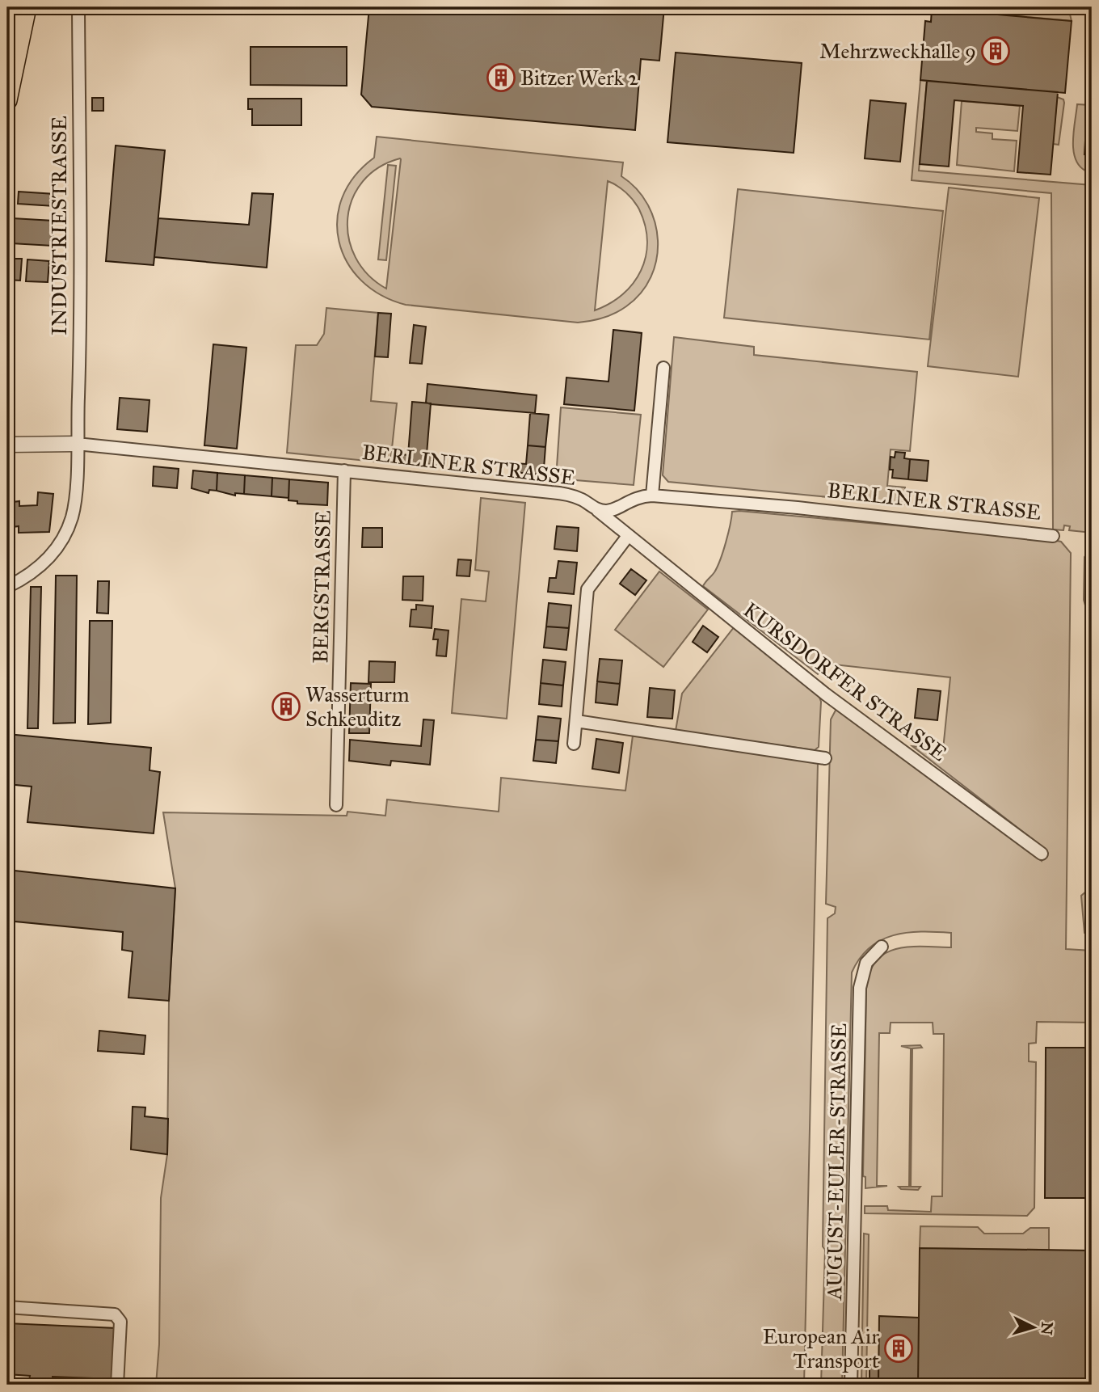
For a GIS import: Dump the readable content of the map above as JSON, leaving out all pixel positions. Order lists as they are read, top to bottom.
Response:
{
  "streets": {
    "street": [
      "INDUSTRIESTRASSE",
      "BERLINER STRASSE",
      "BERGSTRASSE",
      "KURSDORFER STRASSE",
      "AUGUST-EULER-STRASSE"
    ]
  },
  "crossings": [
    ["INDUSTRIESTRASSE", "BERLINER STRASSE"],
    ["BERLINER STRASSE", "BERGSTRASSE"],
    ["BERLINER STRASSE", "KURSDORFER STRASSE"]
  ],
  "places": {
    "building": [
      "Mehrzweckhalle 9",
      "Bitzer Werk 2",
      "Wasserturm Schkeuditz",
      "European Air Transport"
    ]
  },
  "north": "right"
}
